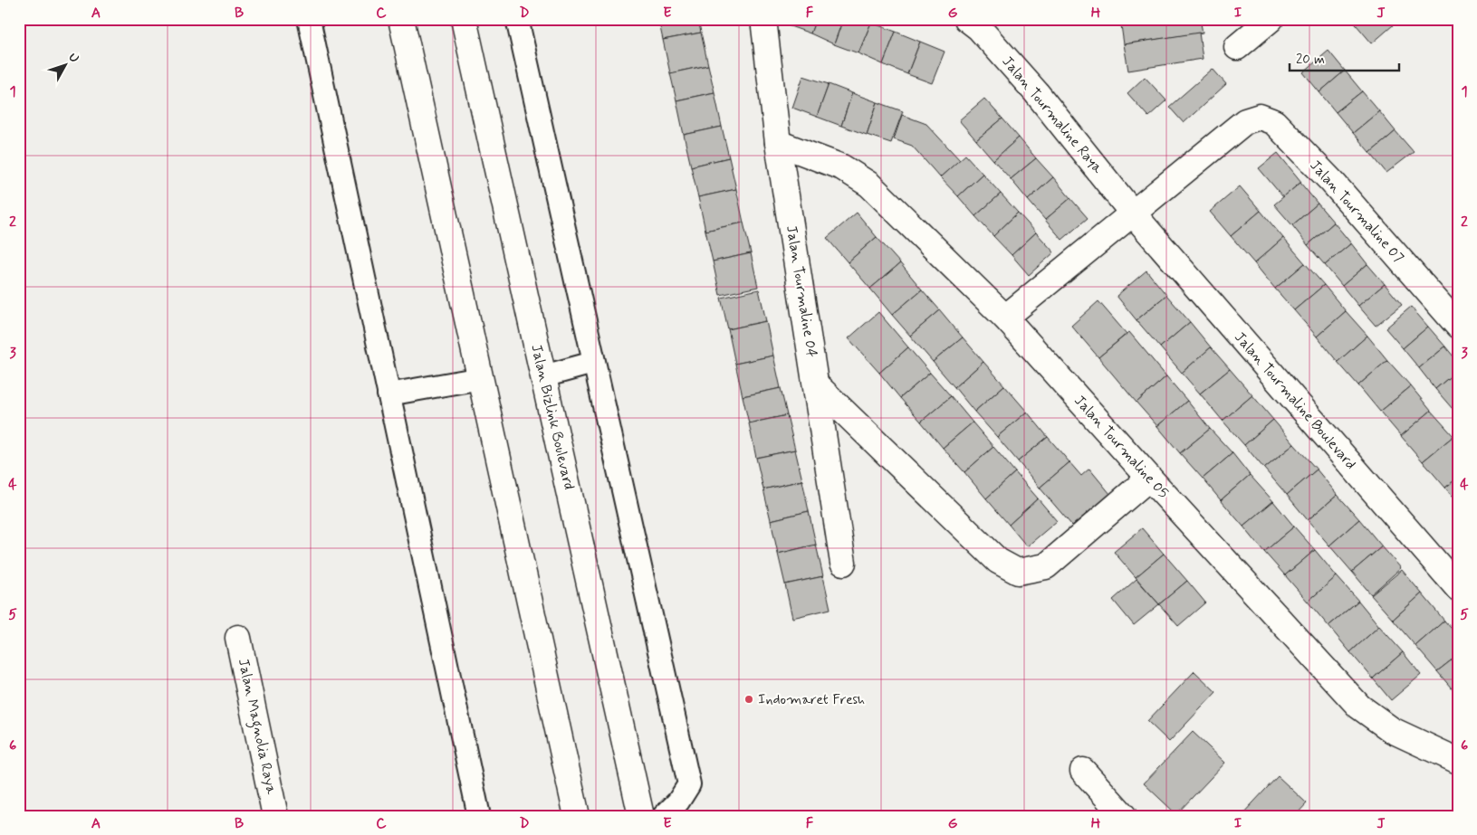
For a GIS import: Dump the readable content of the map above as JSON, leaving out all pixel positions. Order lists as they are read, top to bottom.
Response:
{
  "streets": {
    "street": [
      "Jalan Tourmaline Raya",
      "Jalan Tourmaline 07",
      "Jalan Tourmaline 04",
      "Jalan Tourmaline Boulevard",
      "Jalan Bizlink Boulevard",
      "Jalan Tourmaline 05",
      "Jalan Magnolia Raya"
    ]
  },
  "crossings": [
    ["Jalan Tourmaline Raya", "Jalan Tourmaline 07"],
    ["Jalan Tourmaline Raya", "Jalan Tourmaline Boulevard"],
    ["Jalan Tourmaline 07", "Jalan Tourmaline Boulevard"],
    ["Jalan Tourmaline 04", "Jalan Tourmaline 05"]
  ],
  "places": ["Indomaret Fresh"],
  "scale_bar": "20 m",
  "north": "top right",
  "grid": {
    "columns": [
      "A",
      "B",
      "C",
      "D",
      "E",
      "F",
      "G",
      "H",
      "I",
      "J"
    ],
    "rows": [
      "1",
      "2",
      "3",
      "4",
      "5",
      "6"
    ]
  }
}
